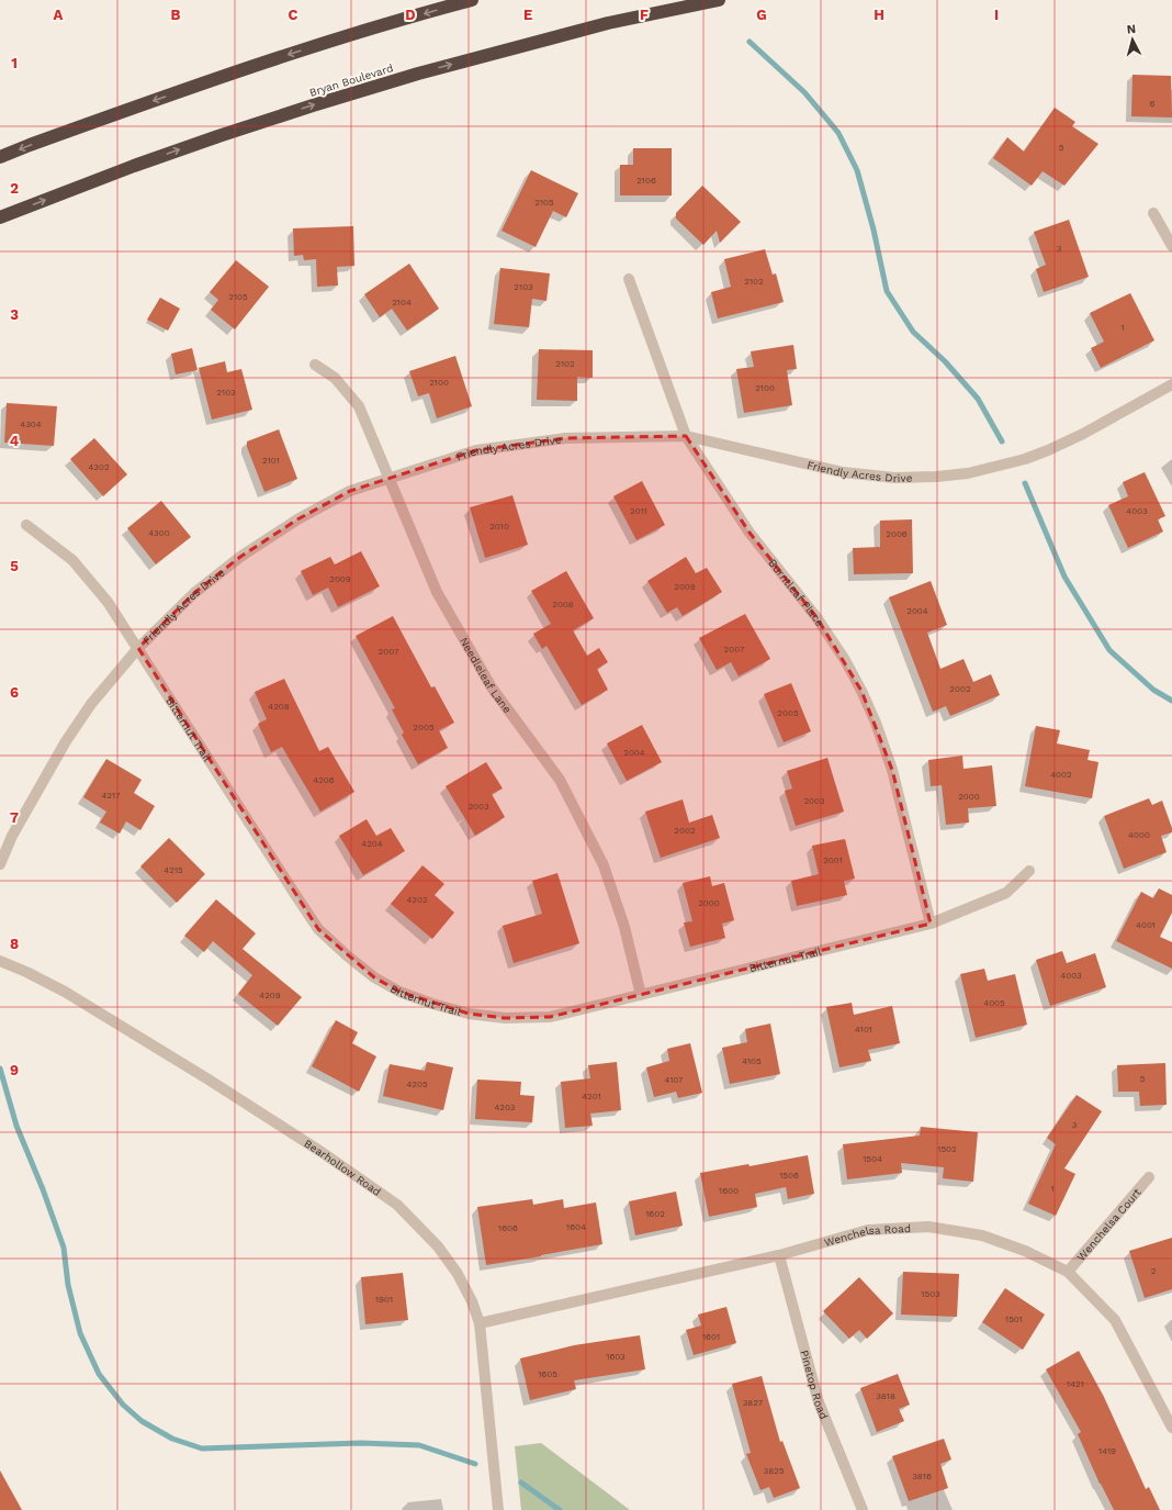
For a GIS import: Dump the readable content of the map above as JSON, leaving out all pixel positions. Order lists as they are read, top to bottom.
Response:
{
  "streets": {
    "highway": ["Bryan Boulevard"],
    "street": [
      "Friendly Acres Drive",
      "Burntleaf Place",
      "Needleleaf Lane",
      "Bitternut Trail",
      "Bearhollow Road",
      "Wenchelsa Court",
      "Wenchelsa Road",
      "Pinetop Road"
    ]
  },
  "crossings": [
    ["Friendly Acres Drive", "Burntleaf Place"],
    ["Friendly Acres Drive", "Needleleaf Lane"],
    ["Friendly Acres Drive", "Bitternut Trail"],
    ["Burntleaf Place", "Bitternut Trail"],
    ["Needleleaf Lane", "Bitternut Trail"],
    ["Bearhollow Road", "Wenchelsa Road"],
    ["Wenchelsa Court", "Wenchelsa Road"],
    ["Wenchelsa Road", "Pinetop Road"]
  ],
  "house_numbers": [
    "6",
    "5",
    "2106",
    "2105",
    "3",
    "2102",
    "2103",
    "2105",
    "2104",
    "1",
    "2102",
    "2100",
    "2100",
    "2103",
    "4304",
    "2101",
    "4302",
    "2011",
    "4003",
    "2010",
    "4300",
    "2006",
    "2009",
    "2009",
    "2008",
    "2004",
    "2007",
    "2007",
    "2002",
    "4208",
    "2005",
    "2005",
    "2004",
    "4002",
    "4206",
    "4217",
    "2000",
    "2003",
    "2003",
    "2002",
    "4000",
    "4204",
    "2001",
    "4215",
    "4202",
    "2000",
    "4001",
    "4003",
    "4209",
    "4005",
    "4101",
    "4105",
    "5",
    "4107",
    "4205",
    "4201",
    "4203",
    "3",
    "1502",
    "1504",
    "1506",
    "1",
    "1600",
    "1602",
    "1604",
    "1606",
    "2",
    "1503",
    "1901",
    "1501",
    "1601",
    "1603",
    "1605",
    "1421",
    "3818",
    "3827",
    "1419",
    "3825",
    "3816"
  ],
  "north": "top",
  "grid": {
    "columns": [
      "A",
      "B",
      "C",
      "D",
      "E",
      "F",
      "G",
      "H",
      "I"
    ],
    "rows": [
      "1",
      "2",
      "3",
      "4",
      "5",
      "6",
      "7",
      "8",
      "9"
    ]
  }
}
